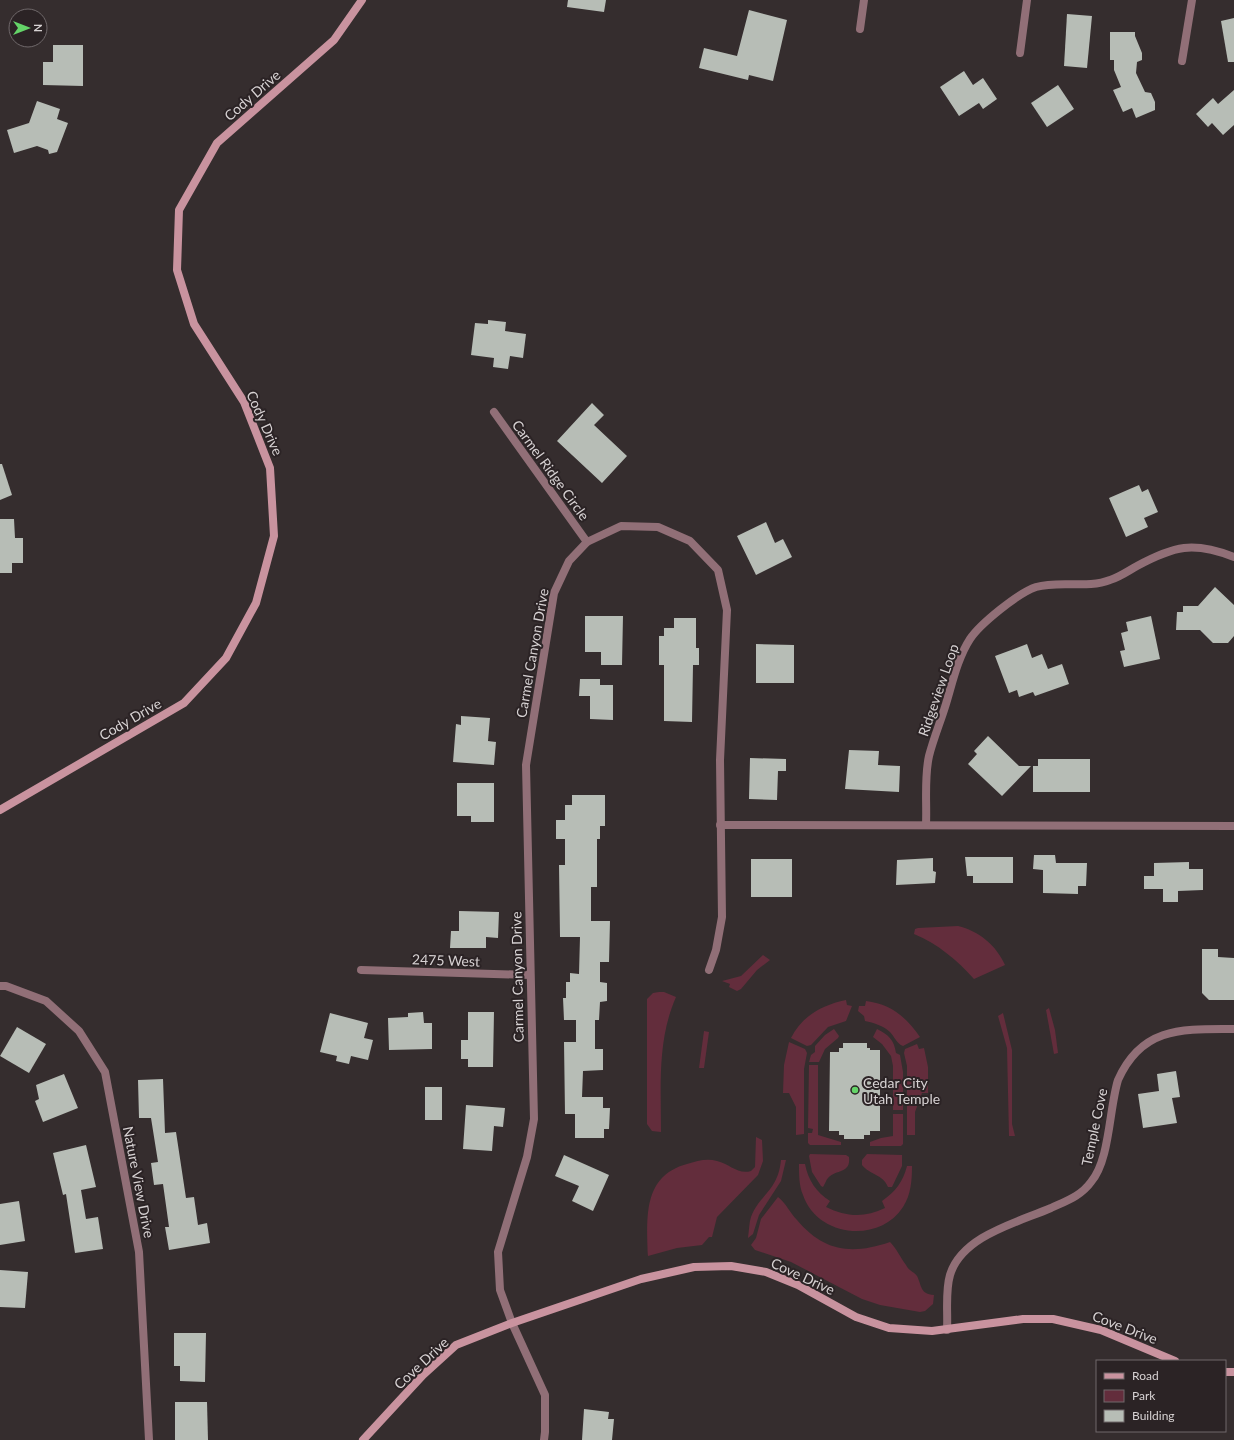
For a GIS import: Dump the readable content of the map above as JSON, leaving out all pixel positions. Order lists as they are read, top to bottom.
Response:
{
  "streets": {
    "street": [
      "Cody Drive",
      "Carmel Ridge Circle",
      "Carmel Canyon Drive",
      "Ridgeview Loop",
      "2475 West",
      "Temple Cove",
      "Nature View Drive",
      "Cove Drive"
    ]
  },
  "crossings": [
    ["Carmel Ridge Circle", "Carmel Canyon Drive"],
    ["Carmel Canyon Drive", "2475 West"],
    ["Carmel Canyon Drive", "Cove Drive"],
    ["Temple Cove", "Cove Drive"]
  ],
  "places": ["Cedar City Utah Temple"],
  "legend": ["Road", "Park", "Building"],
  "north": "right"
}
